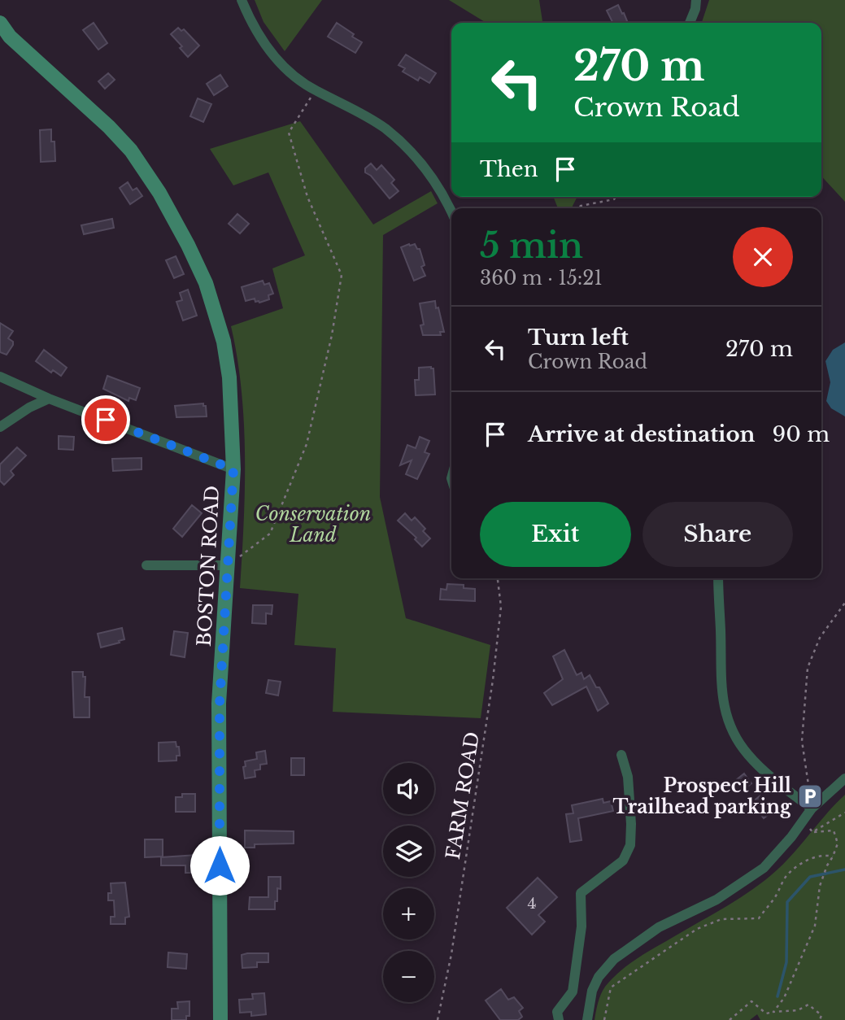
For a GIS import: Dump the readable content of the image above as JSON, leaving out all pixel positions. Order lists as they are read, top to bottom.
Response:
{
  "streets": {
    "main road": ["BOSTON ROAD"],
    "path": ["FARM ROAD"]
  },
  "parks": ["Conservation Land"],
  "places": {
    "parking": ["Prospect Hill Trailhead parking"]
  },
  "house_numbers": ["4"],
  "page": {
    "turn": ["270 m", "Crown Road"],
    "then": "Then",
    "heading": ["5 min", "360 m · 15:21"],
    "list": [
      {
        "name": "Turn left",
        "note": "Crown Road",
        "value": "270 m"
      },
      {
        "name": "Arrive at destination",
        "value": "90 m"
      }
    ],
    "buttons": ["Exit", "Share"],
    "map_buttons": ["+", "−"]
  }
}
